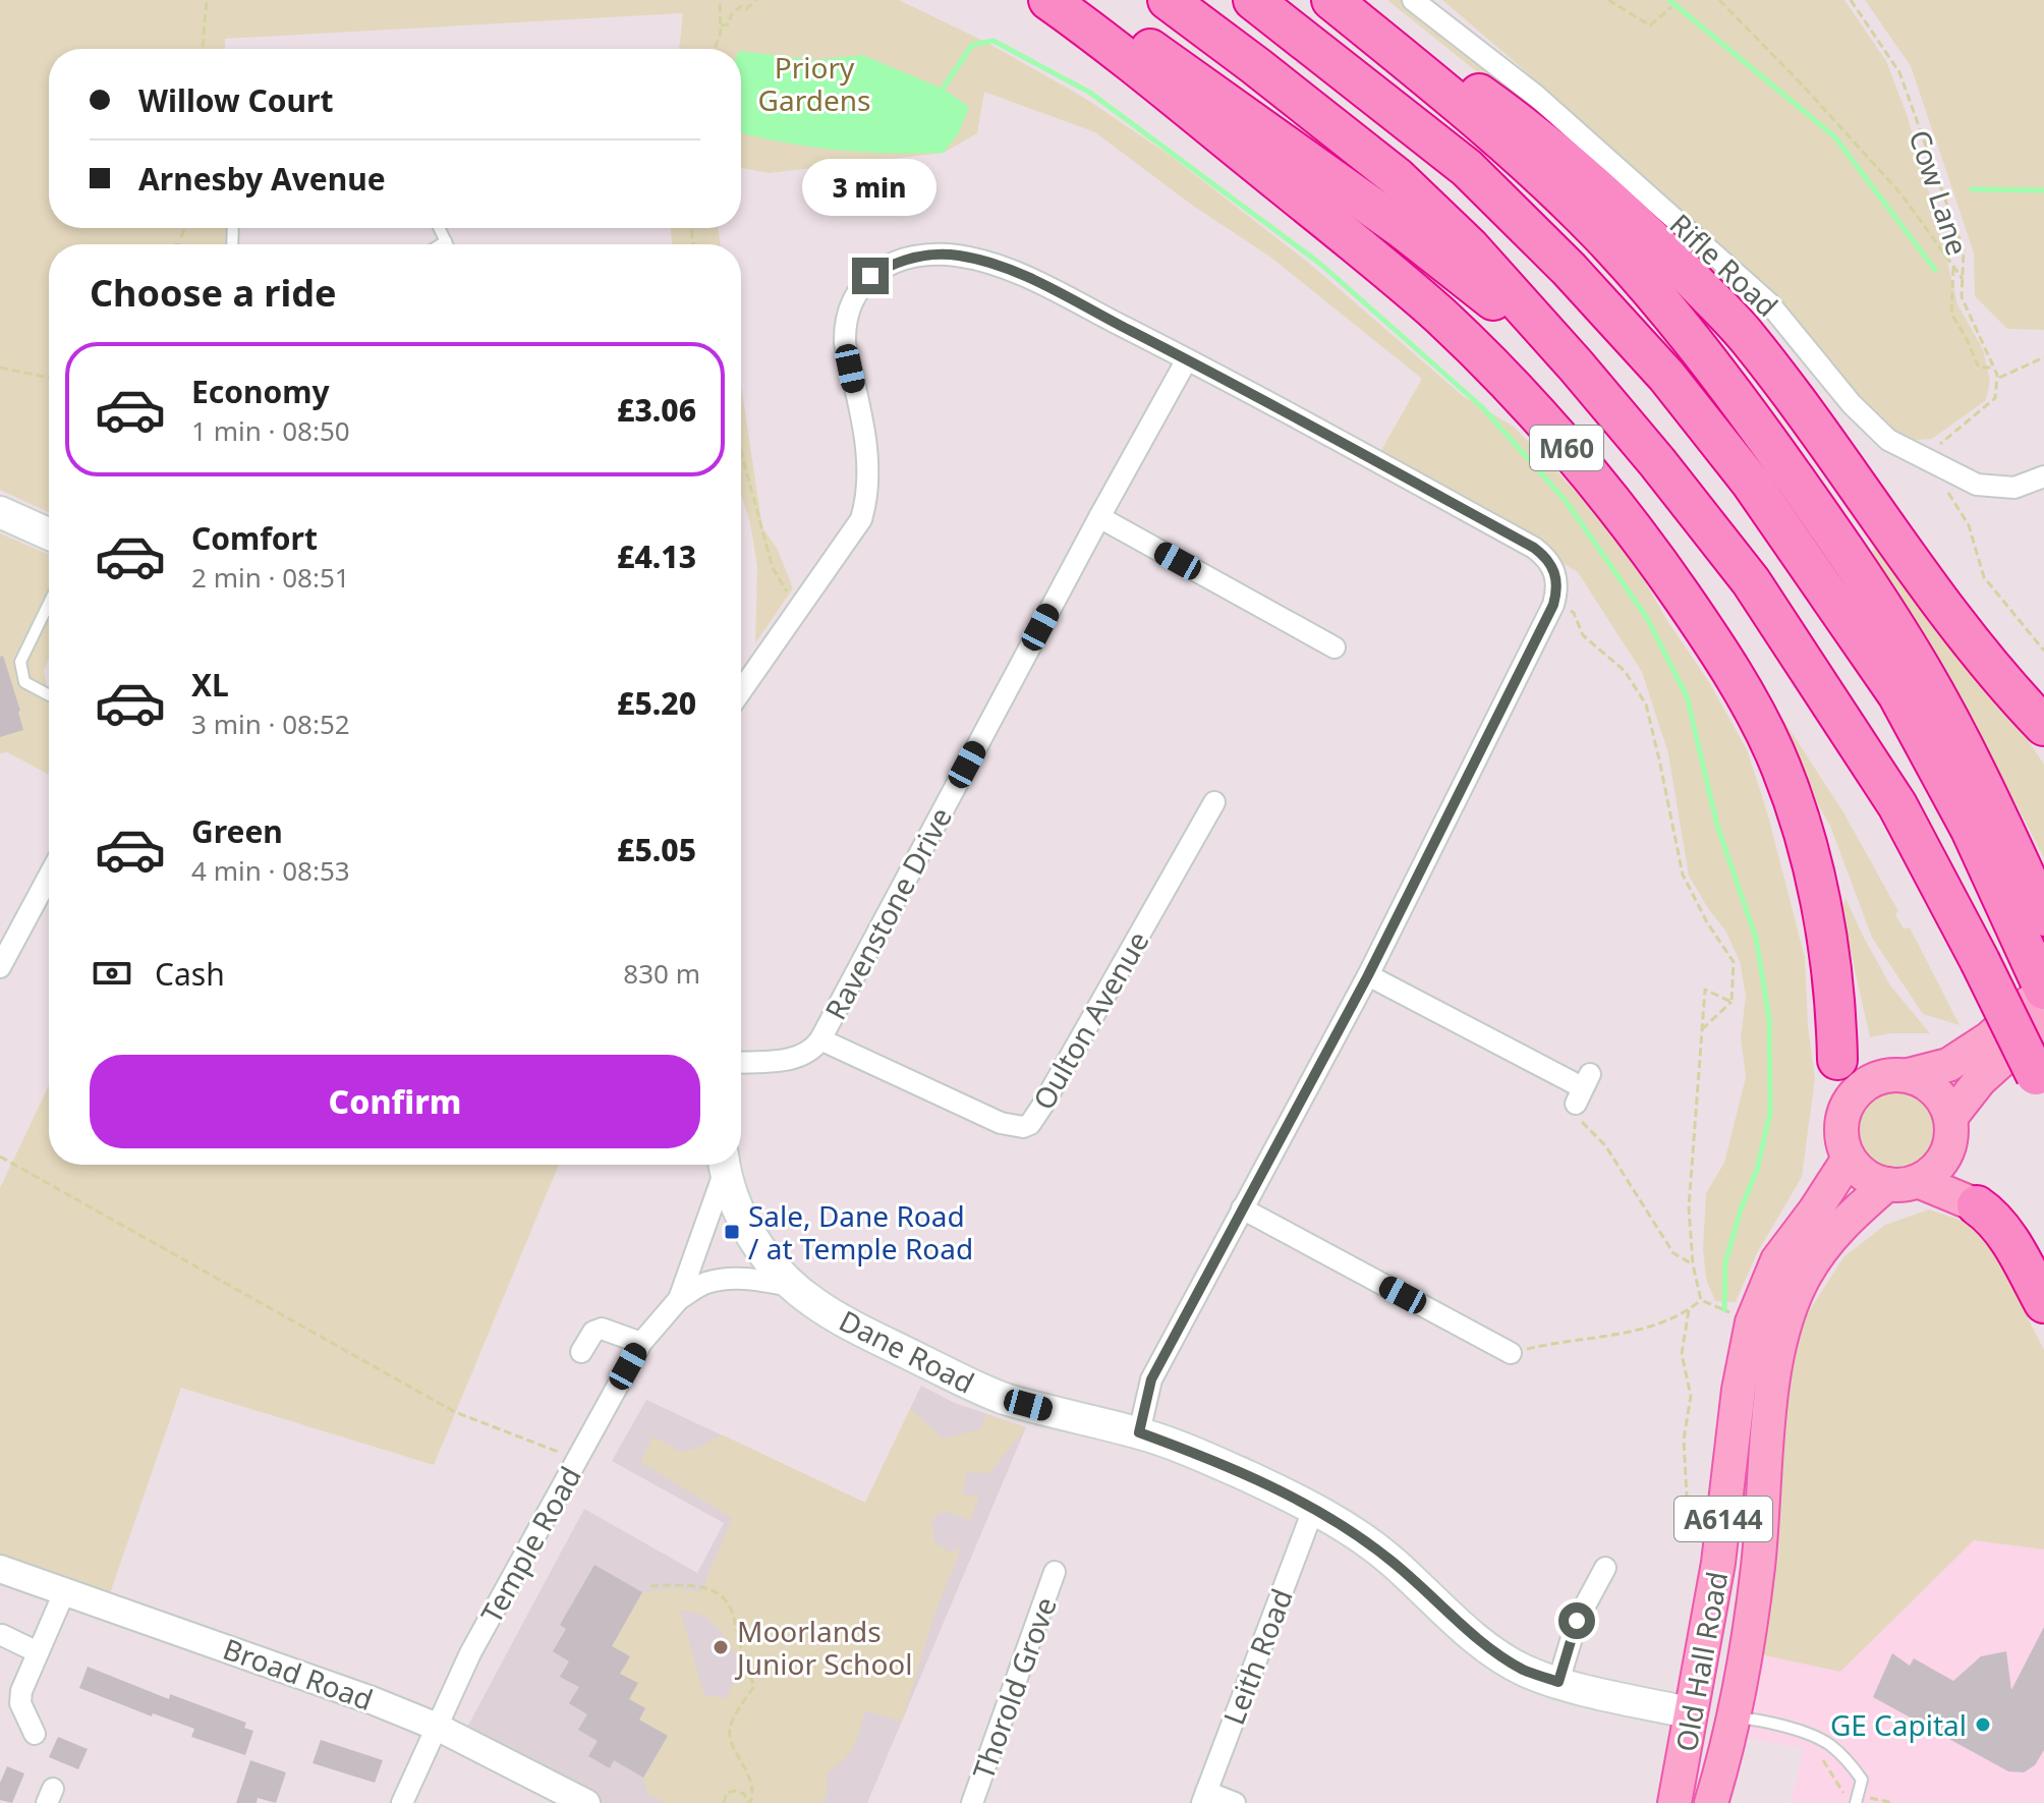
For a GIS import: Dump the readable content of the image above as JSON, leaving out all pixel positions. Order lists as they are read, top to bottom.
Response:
{
  "streets": {
    "highway": ["M60"],
    "main road": ["Dane Road", "A6144", "Old Hall Road"],
    "street": [
      "Rifle Road",
      "Ravenstone Drive",
      "Oulton Avenue",
      "Temple Road",
      "Leith Road",
      "Broad Road",
      "Thorold Grove"
    ],
    "path": ["Cow Lane"]
  },
  "crossings": [
    ["Ravenstone Drive", "Oulton Avenue"],
    ["Dane Road", "Temple Road"],
    ["Dane Road", "Leith Road"],
    ["Dane Road", "Old Hall Road"],
    ["Temple Road", "Broad Road"]
  ],
  "parks": ["Priory Gardens"],
  "places": {
    "transit": ["Sale, Dane Road / at Temple Road"],
    "other": ["Moorlands Junior School", "GE Capital"]
  },
  "page": {
    "banner": ["Willow Court", "Arnesby Avenue"],
    "bubble": "3 min",
    "heading": "Choose a ride",
    "list": [
      {
        "name": "Economy",
        "note": "1 min · 08:50",
        "value": "£3.06"
      },
      {
        "name": "Comfort",
        "note": "2 min · 08:51",
        "value": "£4.13"
      },
      {
        "name": "XL",
        "note": "3 min · 08:52",
        "value": "£5.20"
      },
      {
        "name": "Green",
        "note": "4 min · 08:53",
        "value": "£5.05"
      }
    ],
    "pay": ["Cash", "830 m"],
    "buttons": "Confirm"
  }
}
